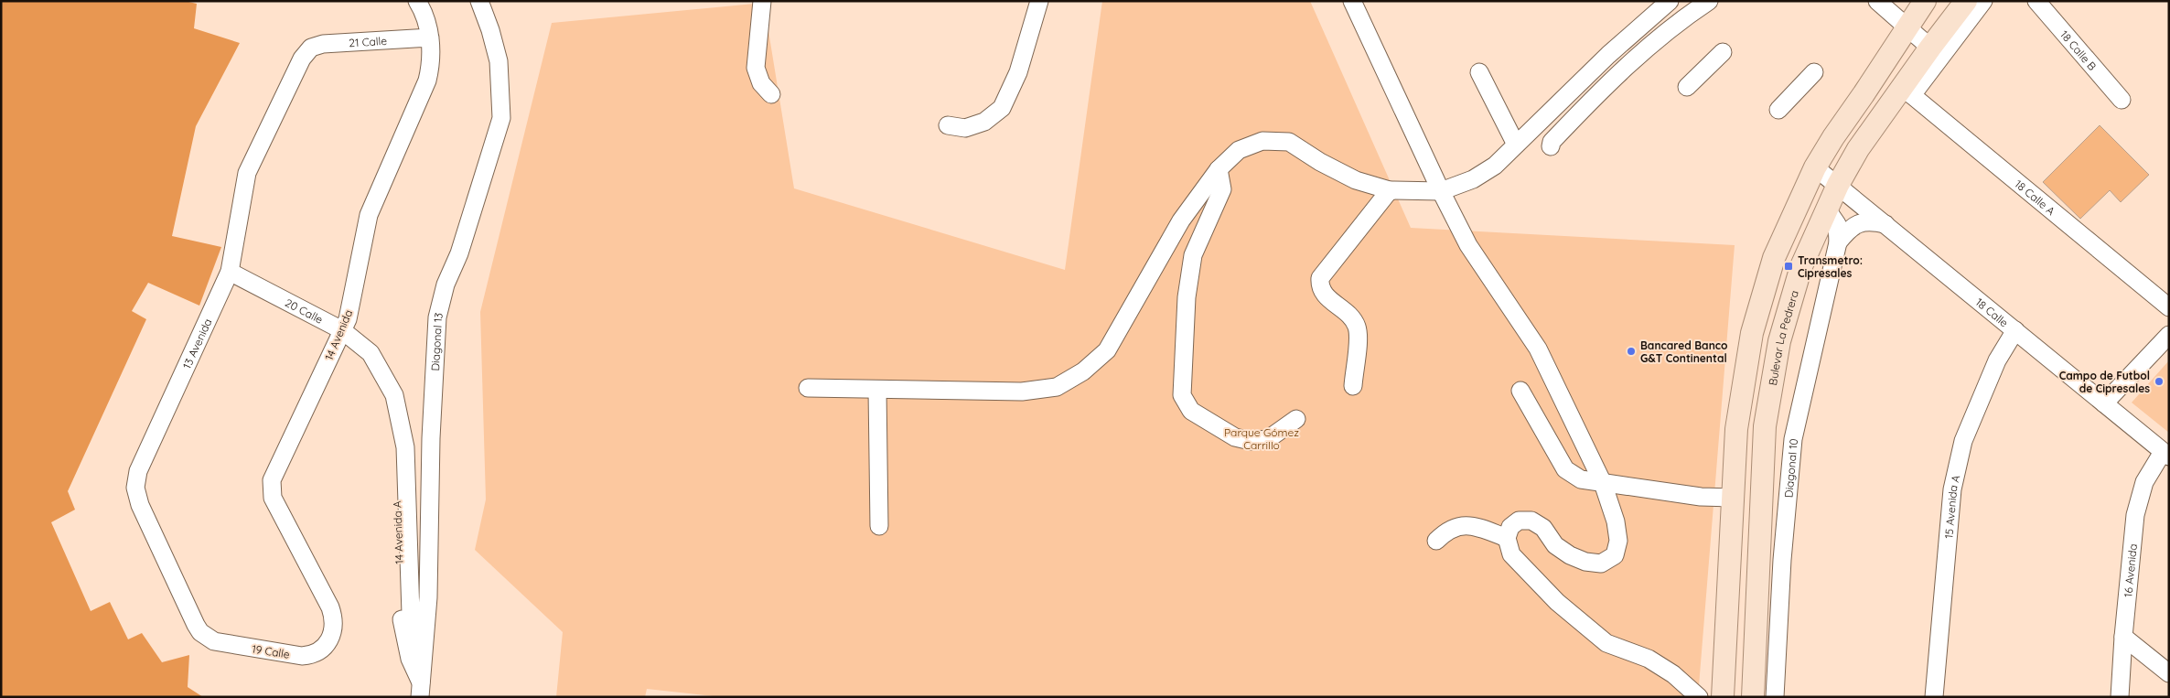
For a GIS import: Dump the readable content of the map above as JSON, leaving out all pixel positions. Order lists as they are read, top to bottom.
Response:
{
  "streets": {
    "main road": ["Bulevar La Pedrera"],
    "street": [
      "21 Calle",
      "18 Calle B",
      "18 Calle A",
      "20 Calle",
      "18 Calle",
      "14 Avenida",
      "Diagonal 13",
      "13 Avenida",
      "Diagonal 10",
      "15 Avenida A",
      "14 Avenida A",
      "16 Avenida",
      "19 Calle"
    ]
  },
  "crossings": [
    ["21 Calle", "14 Avenida"],
    ["21 Calle", "13 Avenida"],
    ["18 Calle A", "Bulevar La Pedrera"],
    ["20 Calle", "14 Avenida"],
    ["20 Calle", "13 Avenida"],
    ["20 Calle", "14 Avenida A"],
    ["18 Calle", "Bulevar La Pedrera"],
    ["18 Calle", "15 Avenida A"],
    ["18 Calle", "16 Avenida"],
    ["14 Avenida", "19 Calle"],
    ["Diagonal 13", "14 Avenida A"],
    ["13 Avenida", "19 Calle"]
  ],
  "parks": ["Parque Gómez Carrillo"],
  "places": {
    "transit": ["Transmetro: Cipresales"],
    "other": ["Bancared Banco G&T Continental", "Campo de Futbol de Cipresales"]
  }
}
